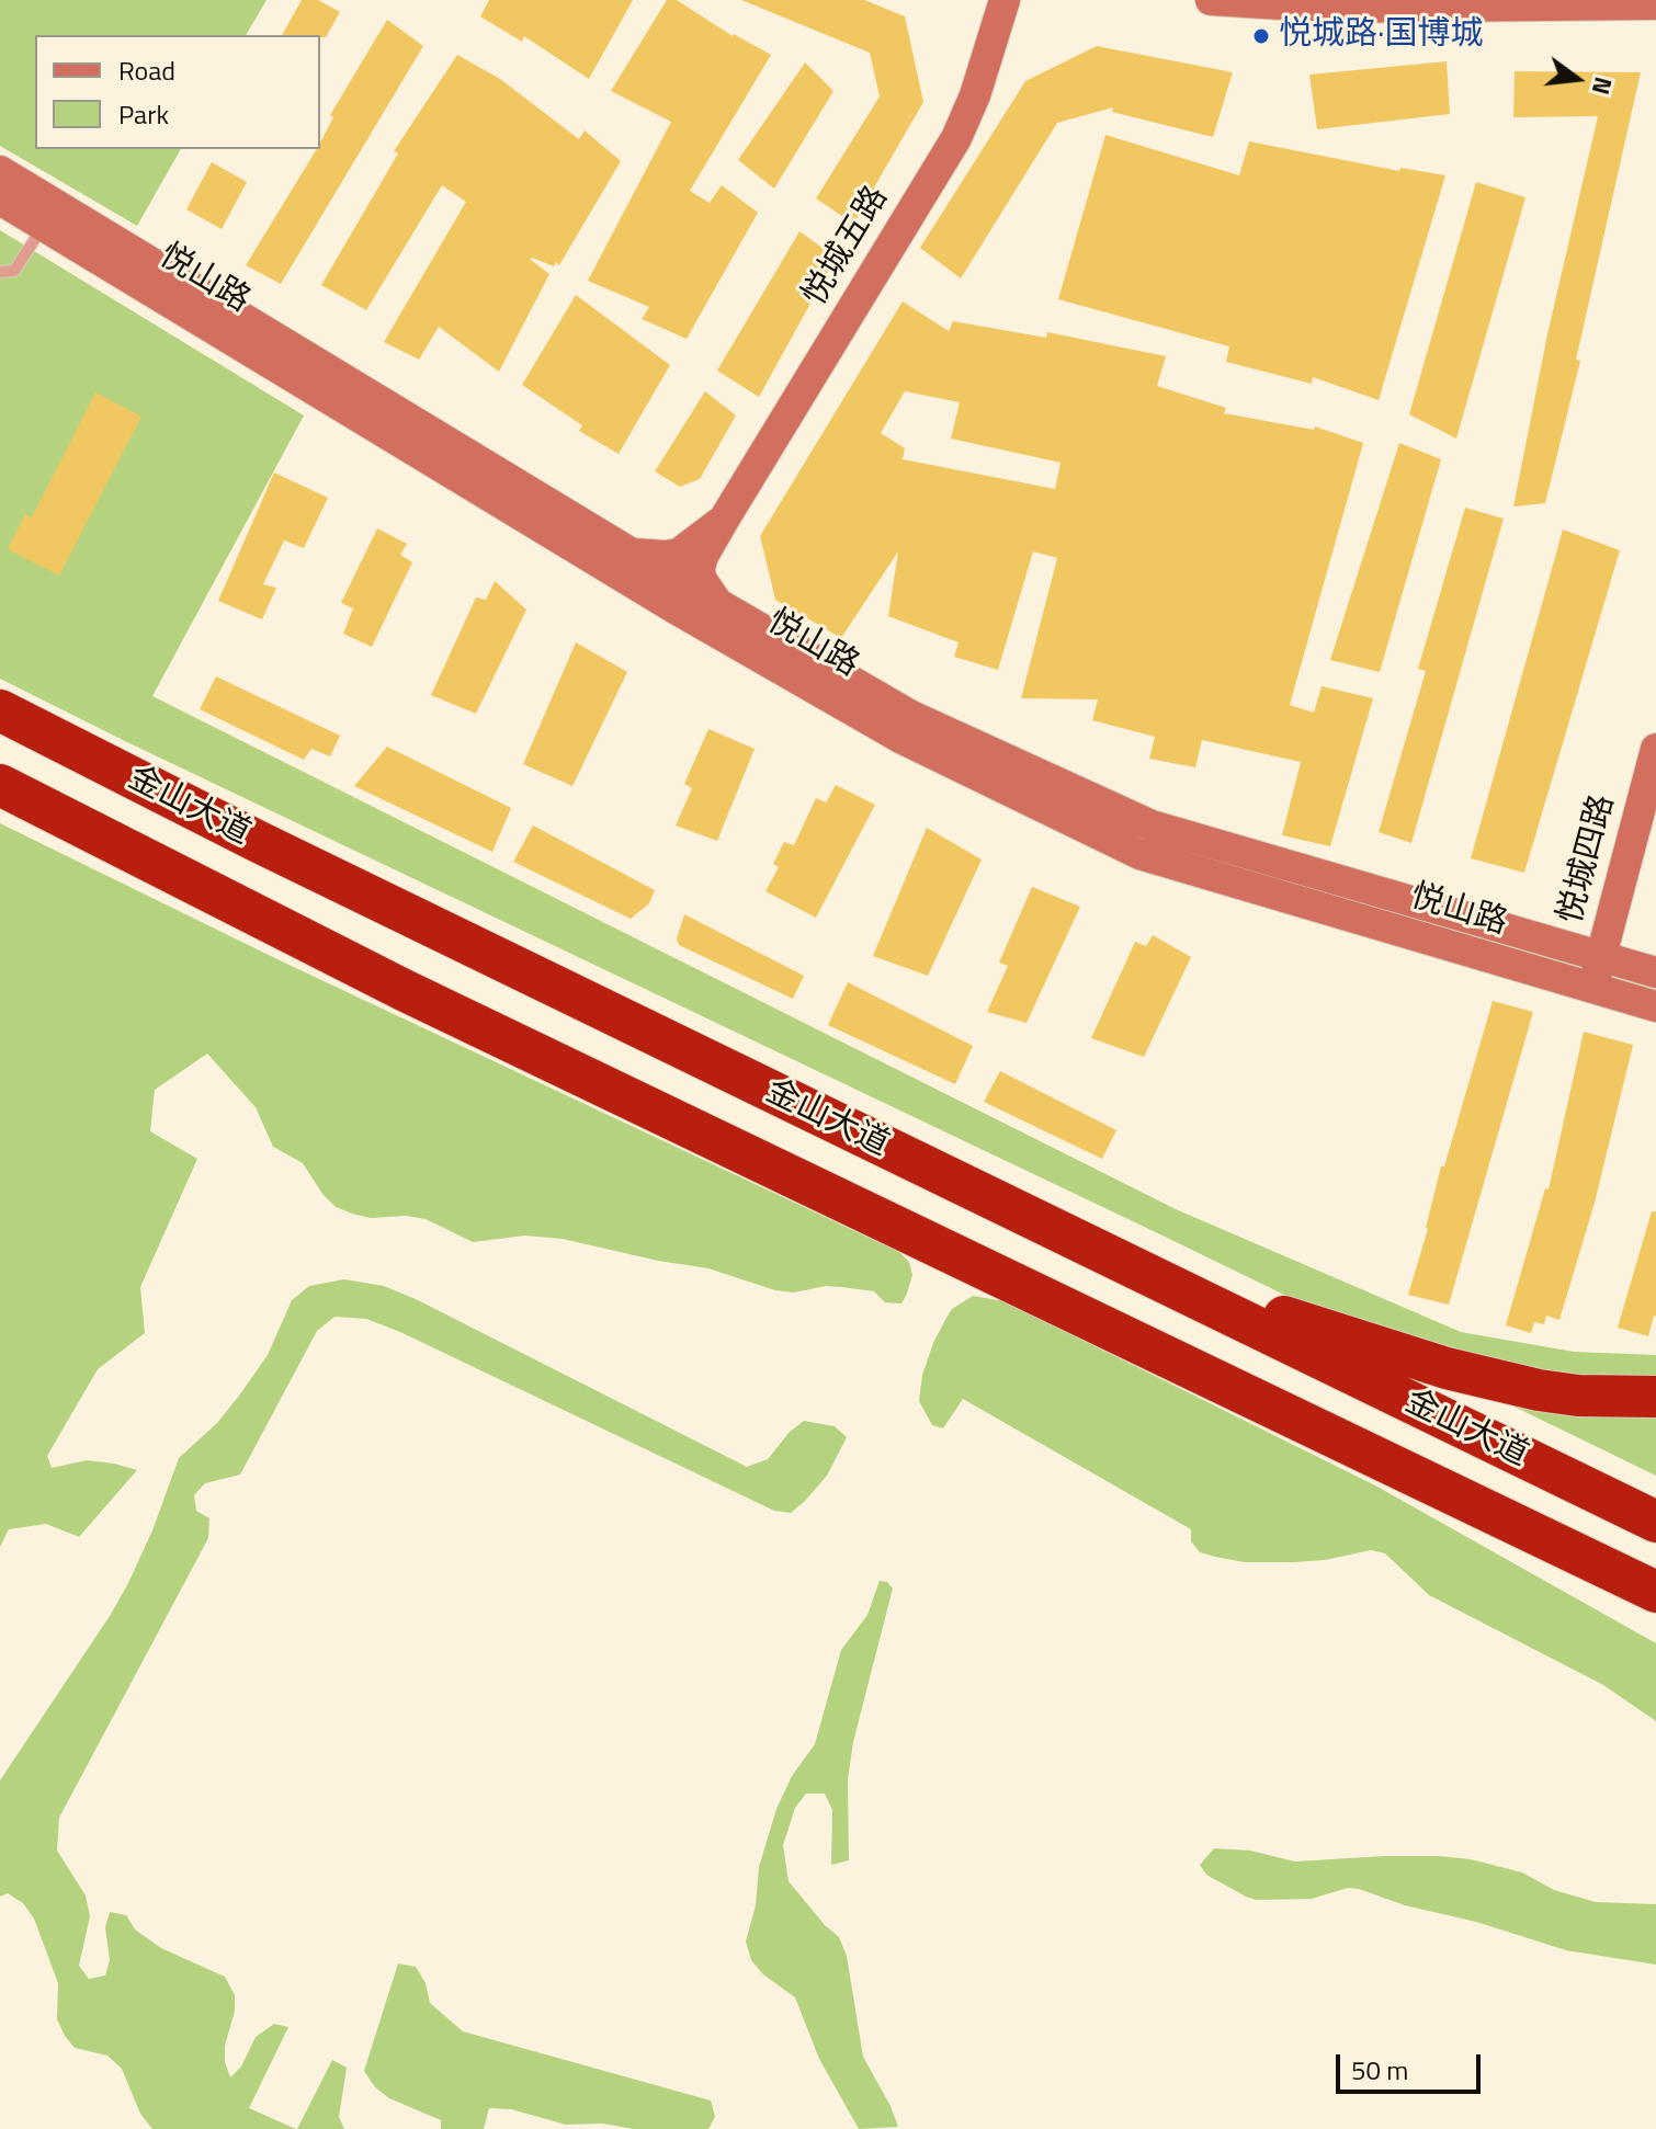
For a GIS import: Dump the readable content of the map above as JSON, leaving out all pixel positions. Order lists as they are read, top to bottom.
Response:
{
  "streets": {
    "highway": ["金山大道"],
    "main road": ["悦城五路", "悦山路", "悦城四路"]
  },
  "crossings": [
    ["悦城五路", "悦山路"],
    ["悦山路", "悦城四路"]
  ],
  "places": ["悦城路·国博城"],
  "legend": ["Road", "Park"],
  "scale_bar": "50 m",
  "north": "right"
}
